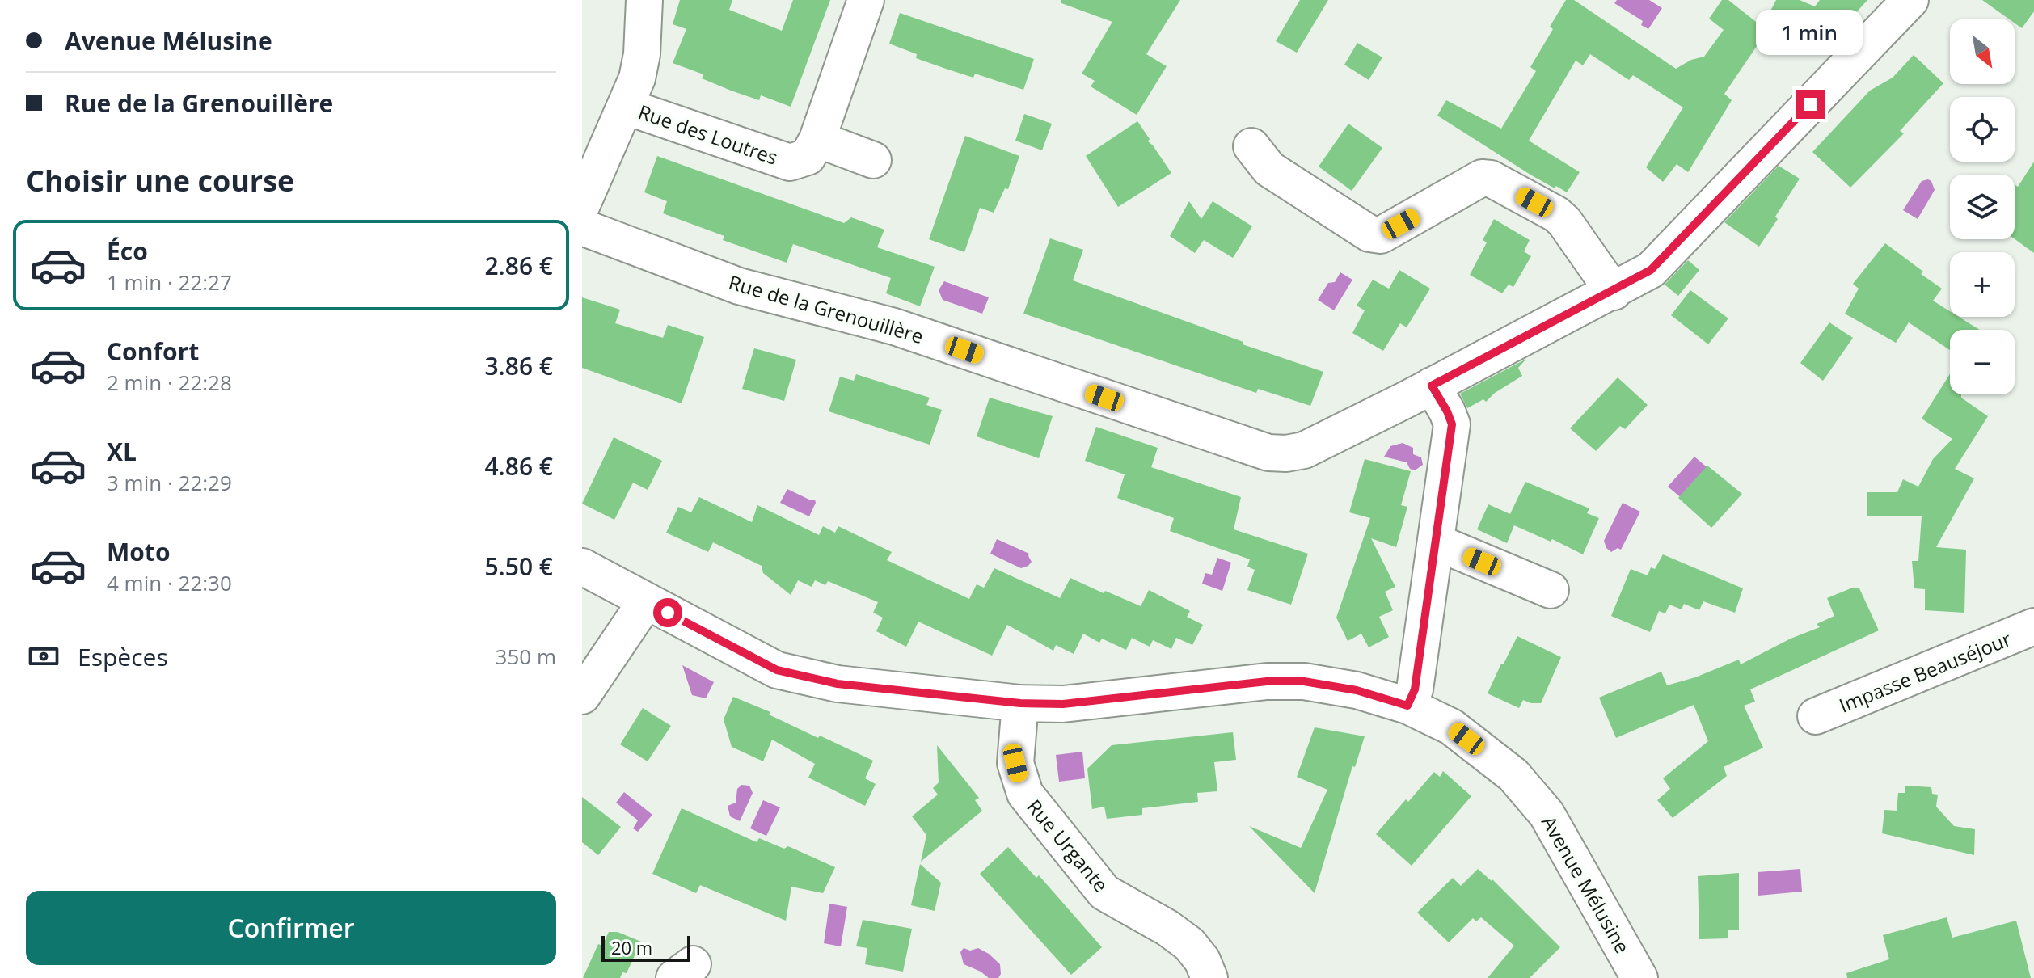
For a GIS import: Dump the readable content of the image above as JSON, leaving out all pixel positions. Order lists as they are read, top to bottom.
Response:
{
  "streets": {
    "street": [
      "Rue des Loutres",
      "Rue de la Grenouillère",
      "Impasse Beauséjour",
      "Rue Urgante",
      "Avenue Mélusine"
    ]
  },
  "crossings": [
    ["Rue Urgante", "Avenue Mélusine"]
  ],
  "scale_bar": "20 m",
  "north": "bottom right",
  "page": {
    "banner": ["Avenue Mélusine", "Rue de la Grenouillère"],
    "bubble": "1 min",
    "map_buttons": ["+", "−"],
    "heading": "Choisir une course",
    "list": [
      {
        "name": "Éco",
        "note": "1 min · 22:27",
        "value": "2.86 €"
      },
      {
        "name": "Confort",
        "note": "2 min · 22:28",
        "value": "3.86 €"
      },
      {
        "name": "XL",
        "note": "3 min · 22:29",
        "value": "4.86 €"
      },
      {
        "name": "Moto",
        "note": "4 min · 22:30",
        "value": "5.50 €"
      }
    ],
    "pay": ["Espèces", "350 m"],
    "buttons": "Confirmer",
    "scale": "20 m"
  }
}
